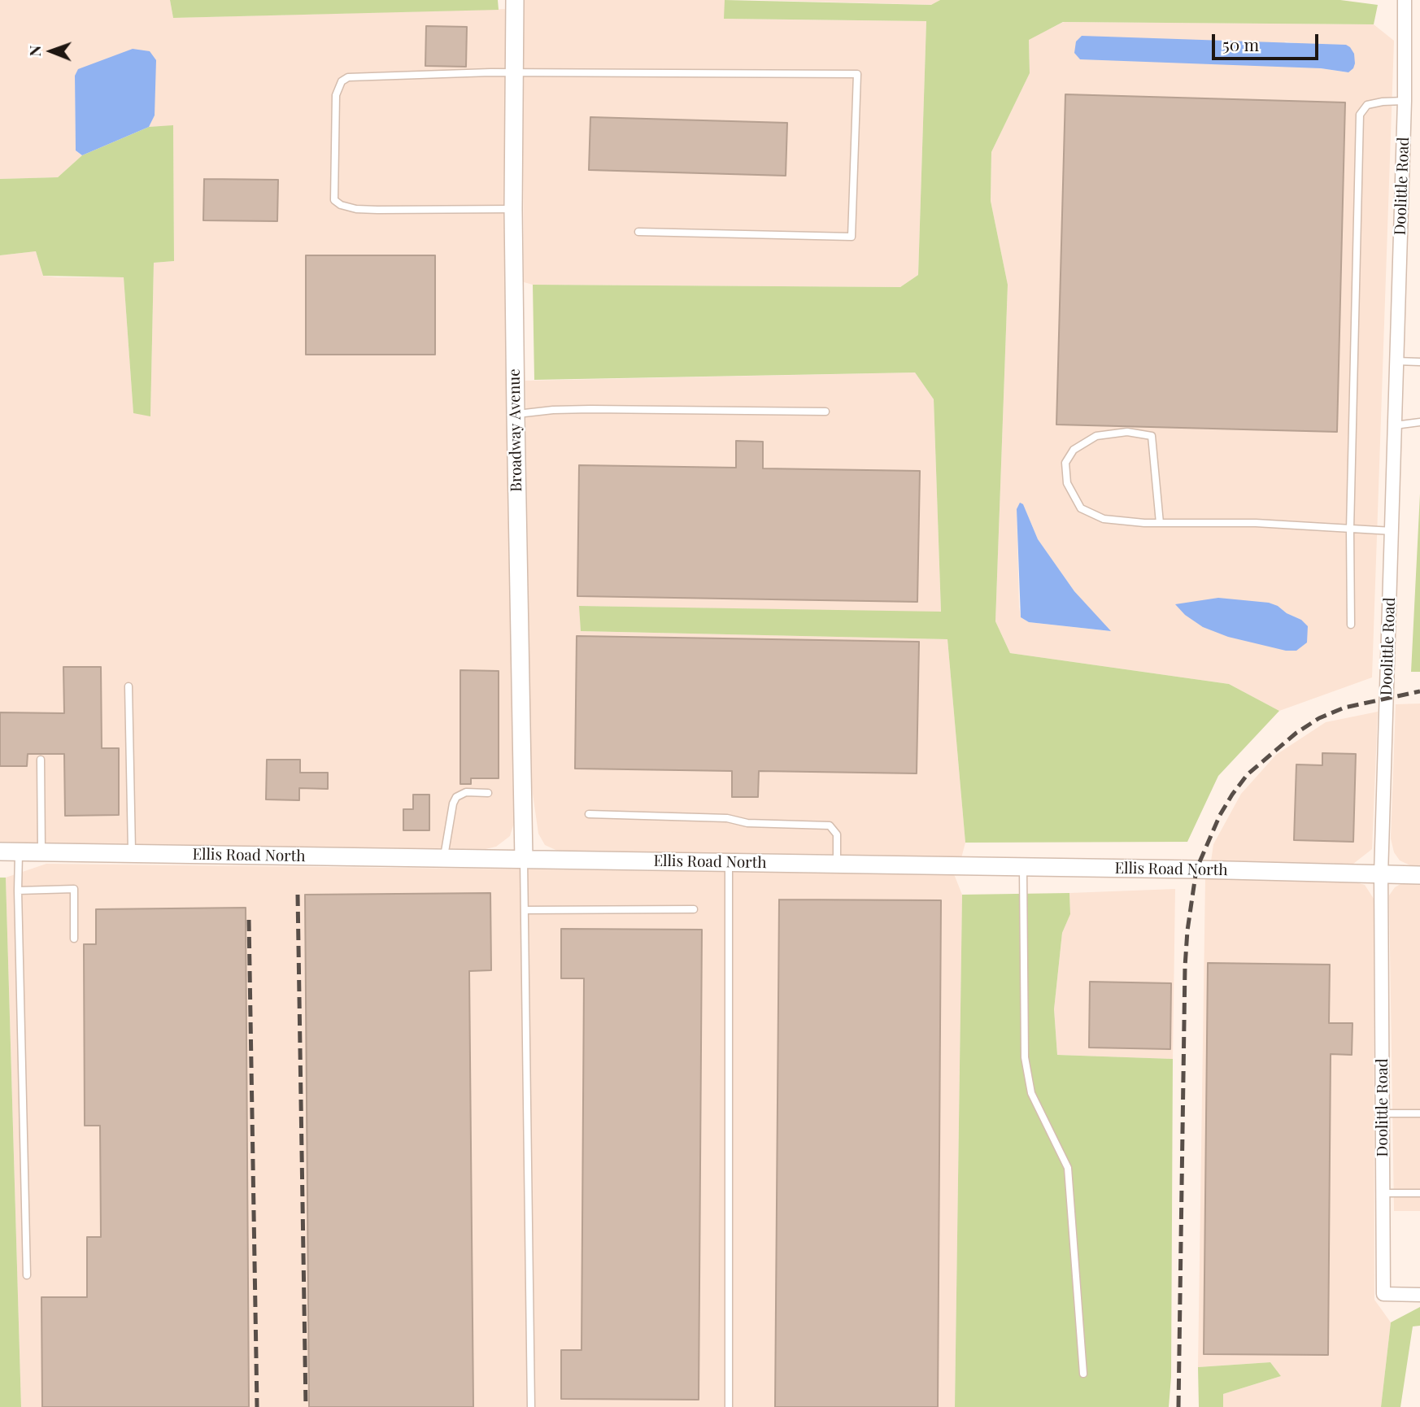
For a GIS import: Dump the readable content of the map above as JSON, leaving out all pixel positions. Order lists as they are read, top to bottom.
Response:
{
  "streets": {
    "street": ["Doolittle Road", "Broadway Avenue", "Ellis Road North"]
  },
  "crossings": [
    ["Doolittle Road", "Ellis Road North"],
    ["Broadway Avenue", "Ellis Road North"]
  ],
  "scale_bar": "50 m",
  "north": "left"
}
